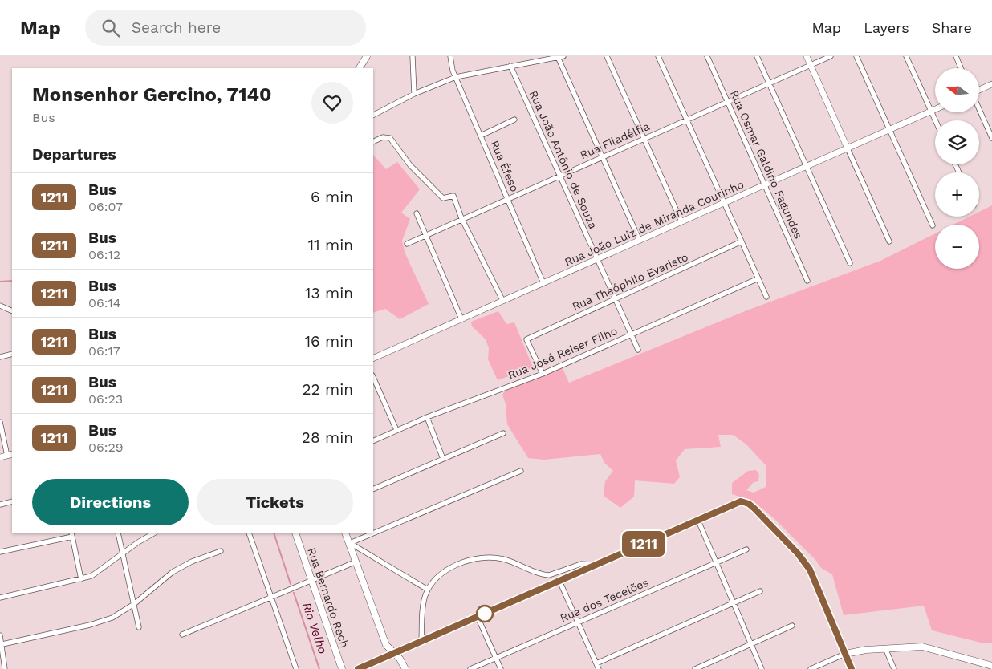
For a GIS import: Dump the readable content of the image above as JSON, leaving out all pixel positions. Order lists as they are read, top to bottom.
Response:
{
  "streets": {
    "main road": ["Rua Bernardo Rech"],
    "street": [
      "Rua Filadélfia",
      "Rua João Antônio de Souza",
      "Rua Osmar Galdino Fagundes",
      "Rua Éfeso",
      "Rua João Luiz de Miranda Coutinho",
      "Rua Theóphilo Evaristo",
      "Rua José Reiser Filho",
      "Rua dos Tecelões"
    ]
  },
  "crossings": [
    ["Rua Filadélfia", "Rua João Antônio de Souza"],
    ["Rua Filadélfia", "Rua Osmar Galdino Fagundes"],
    ["Rua Filadélfia", "Rua Éfeso"],
    ["Rua João Antônio de Souza", "Rua João Luiz de Miranda Coutinho"],
    ["Rua João Antônio de Souza", "Rua Theóphilo Evaristo"],
    ["Rua João Antônio de Souza", "Rua José Reiser Filho"],
    ["Rua Osmar Galdino Fagundes", "Rua João Luiz de Miranda Coutinho"],
    ["Rua Éfeso", "Rua João Luiz de Miranda Coutinho"],
    ["Rua Theóphilo Evaristo", "Rua José Reiser Filho"]
  ],
  "water": ["Rio Velho"],
  "lines": ["bus line 1211"],
  "north": "left",
  "page": {
    "header": "Map",
    "search": "Search here",
    "nav": ["Map", "Layers", "Share"],
    "on_map": "1211",
    "map_buttons": ["+", "−"],
    "heading": [
      ["Monsenhor Gercino, 7140", "Bus"],
      "Departures"
    ],
    "list": [
      {
        "mark": "1211",
        "name": "Bus",
        "note": "06:07",
        "value": "6 min"
      },
      {
        "mark": "1211",
        "name": "Bus",
        "note": "06:12",
        "value": "11 min"
      },
      {
        "mark": "1211",
        "name": "Bus",
        "note": "06:14",
        "value": "13 min"
      },
      {
        "mark": "1211",
        "name": "Bus",
        "note": "06:17",
        "value": "16 min"
      },
      {
        "mark": "1211",
        "name": "Bus",
        "note": "06:23",
        "value": "22 min"
      },
      {
        "mark": "1211",
        "name": "Bus",
        "note": "06:29",
        "value": "28 min"
      }
    ],
    "buttons": ["Directions", "Tickets"]
  }
}
